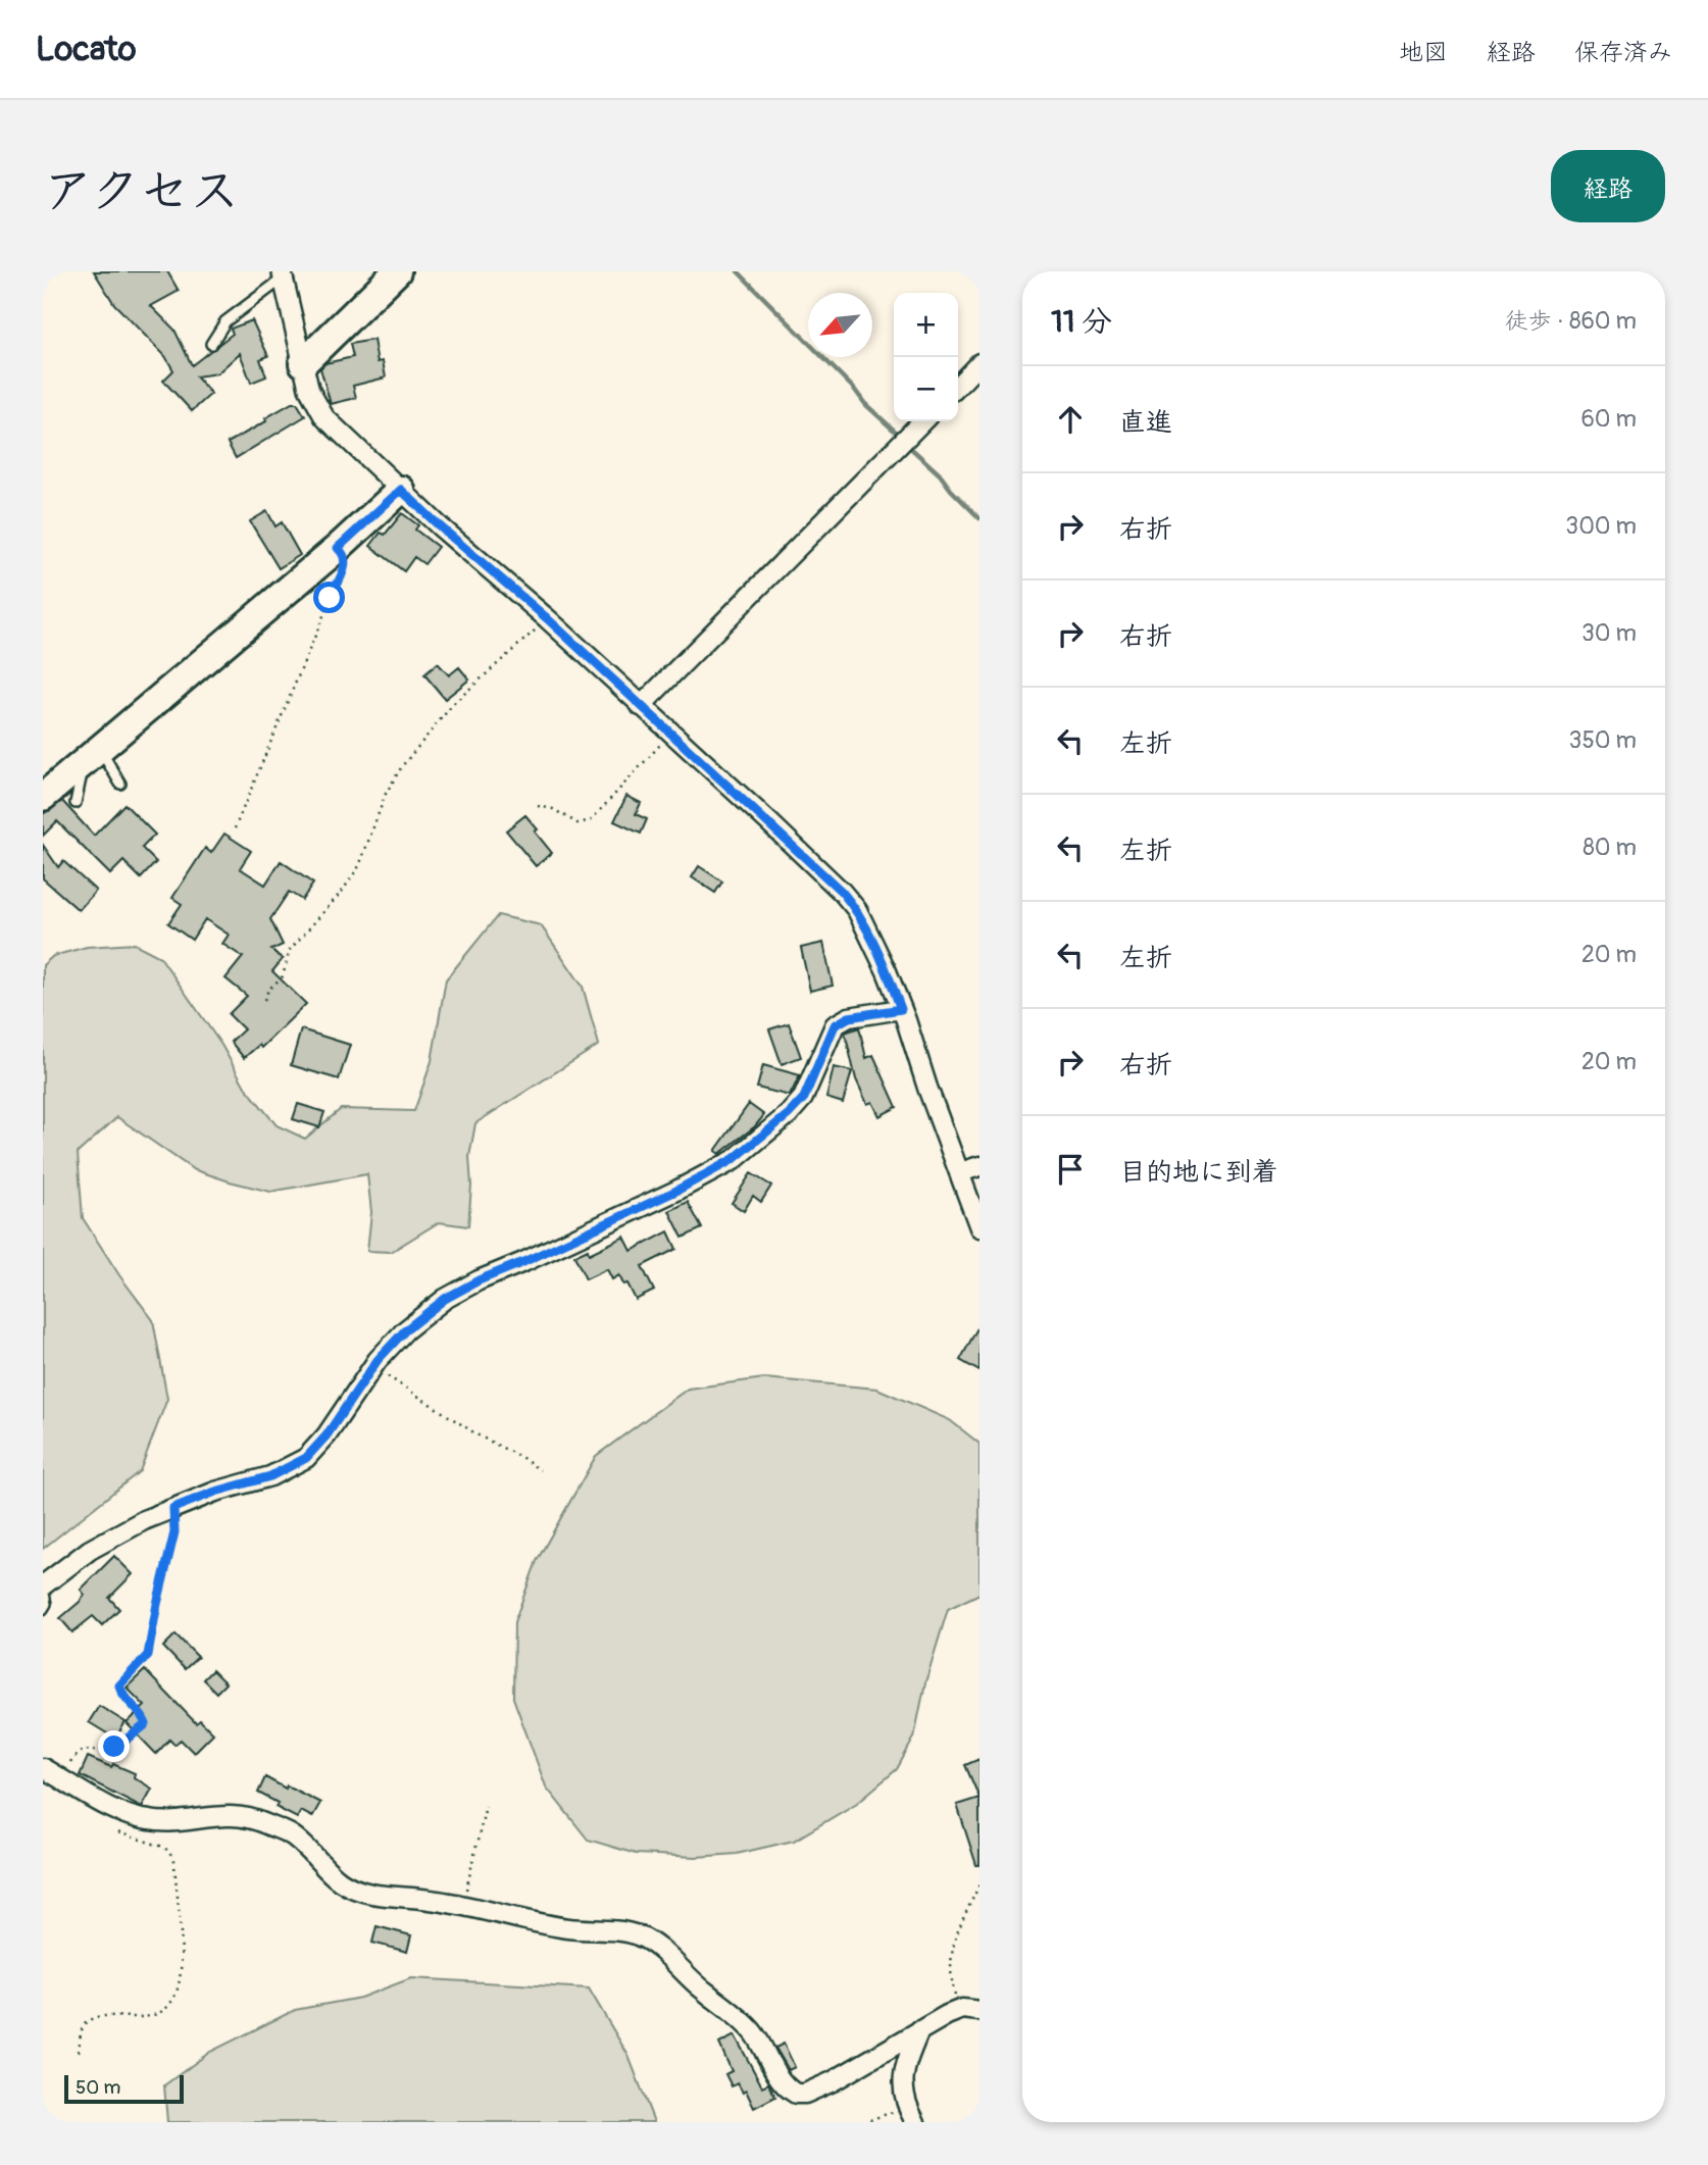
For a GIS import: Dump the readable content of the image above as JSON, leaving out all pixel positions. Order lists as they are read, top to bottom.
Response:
{
  "scale_bar": "50 m",
  "north": "bottom left",
  "page": {
    "header": "Locato",
    "nav": ["地図", "経路", "保存済み"],
    "title": "アクセス",
    "buttons": "経路",
    "heading": ["11 分", "徒歩 · 860 m"],
    "map_buttons": ["+", "−"],
    "list": [
      ["直進", "60 m"],
      ["右折", "300 m"],
      ["右折", "30 m"],
      ["左折", "350 m"],
      ["左折", "80 m"],
      ["左折", "20 m"],
      ["右折", "20 m"],
      "目的地に到着"
    ],
    "scale": "50 m"
  }
}
